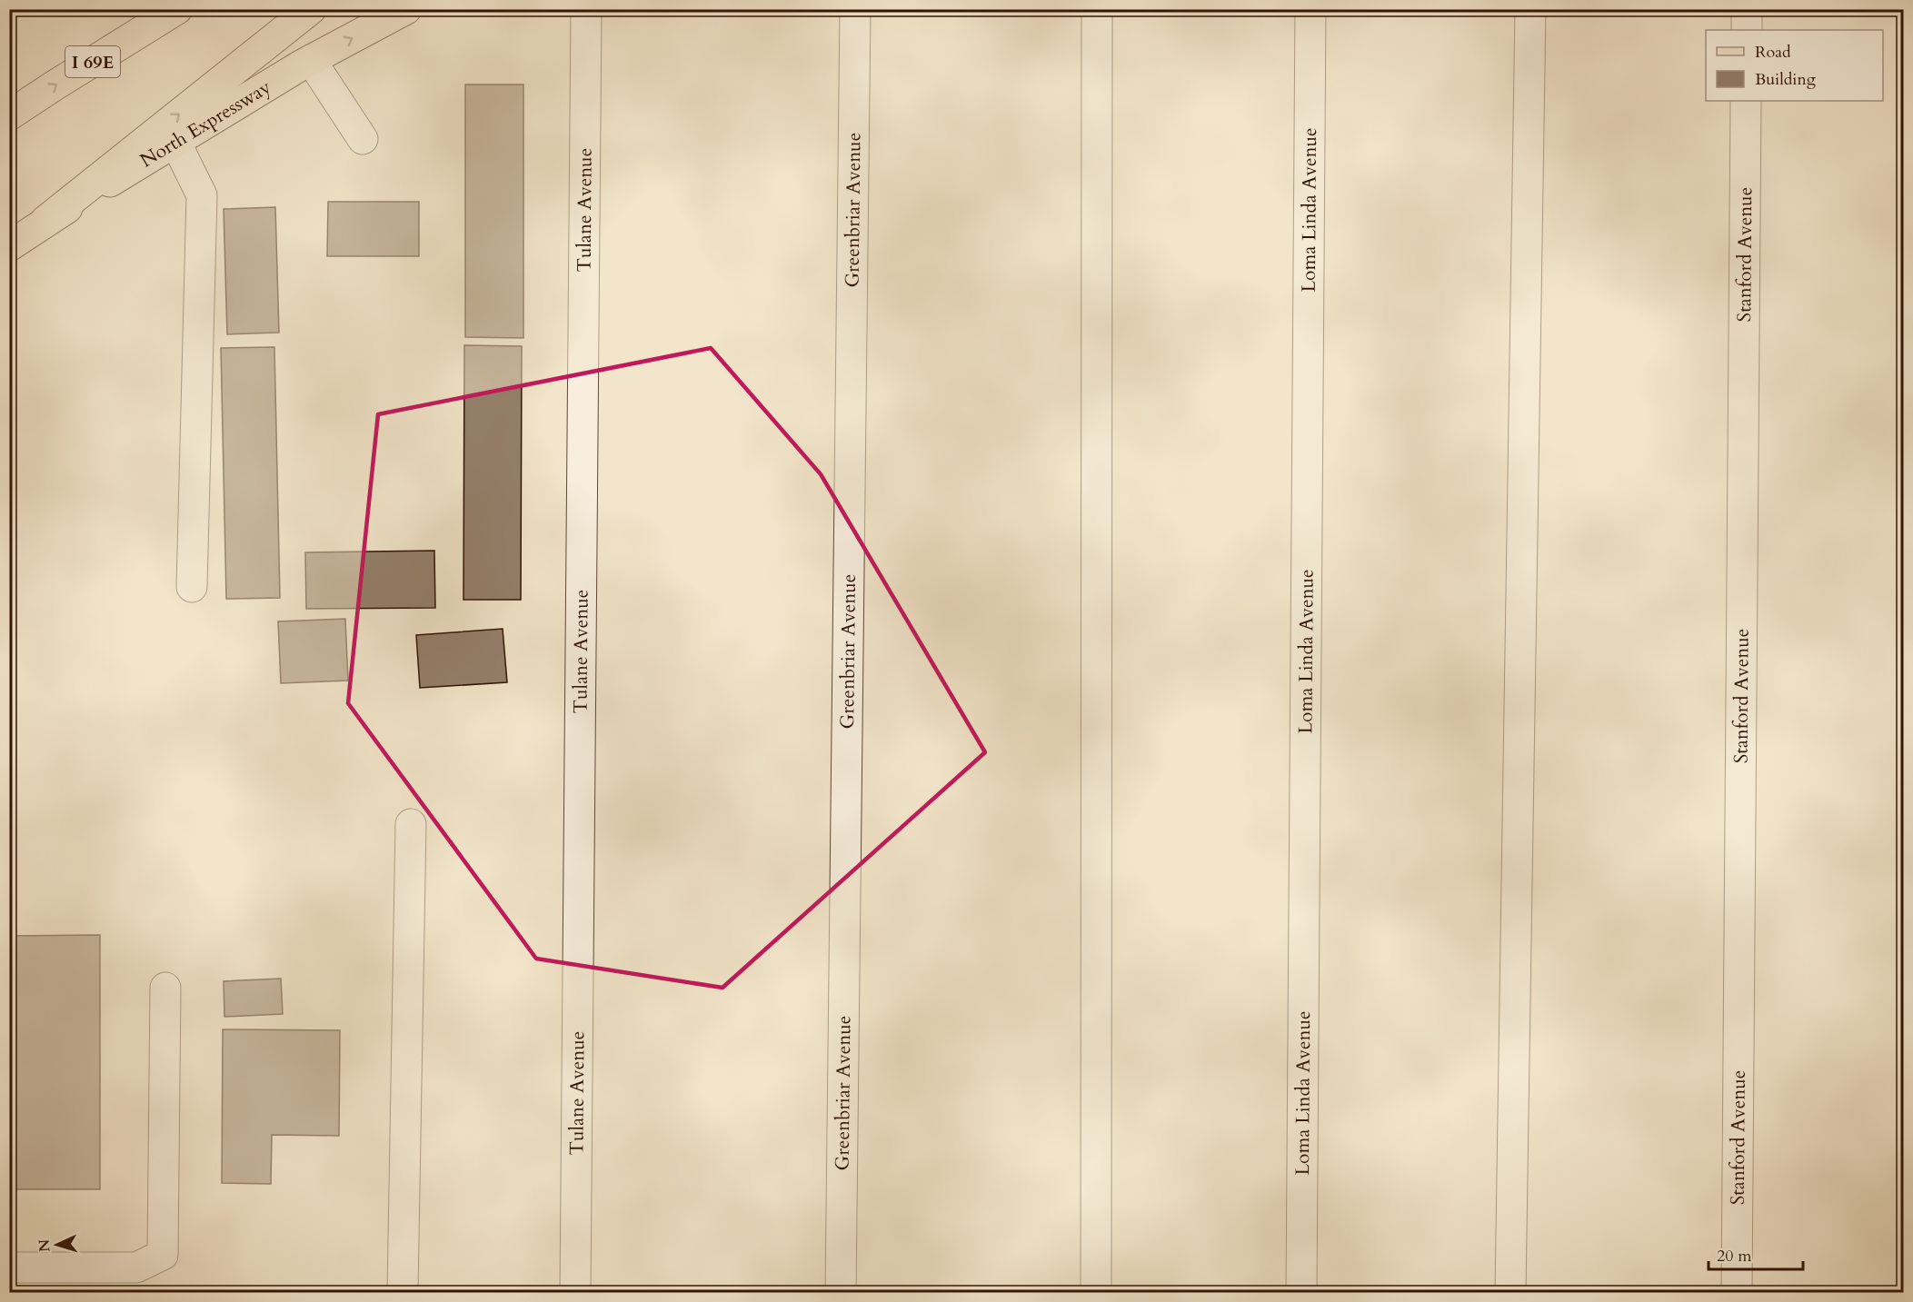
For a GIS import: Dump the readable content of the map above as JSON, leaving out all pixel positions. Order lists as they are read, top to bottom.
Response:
{
  "streets": {
    "main road": ["I 69E", "North Expressway"],
    "street": [
      "Tulane Avenue",
      "Greenbriar Avenue",
      "Loma Linda Avenue",
      "Stanford Avenue"
    ]
  },
  "legend": ["Road", "Building"],
  "scale_bar": "20 m",
  "north": "left"
}
